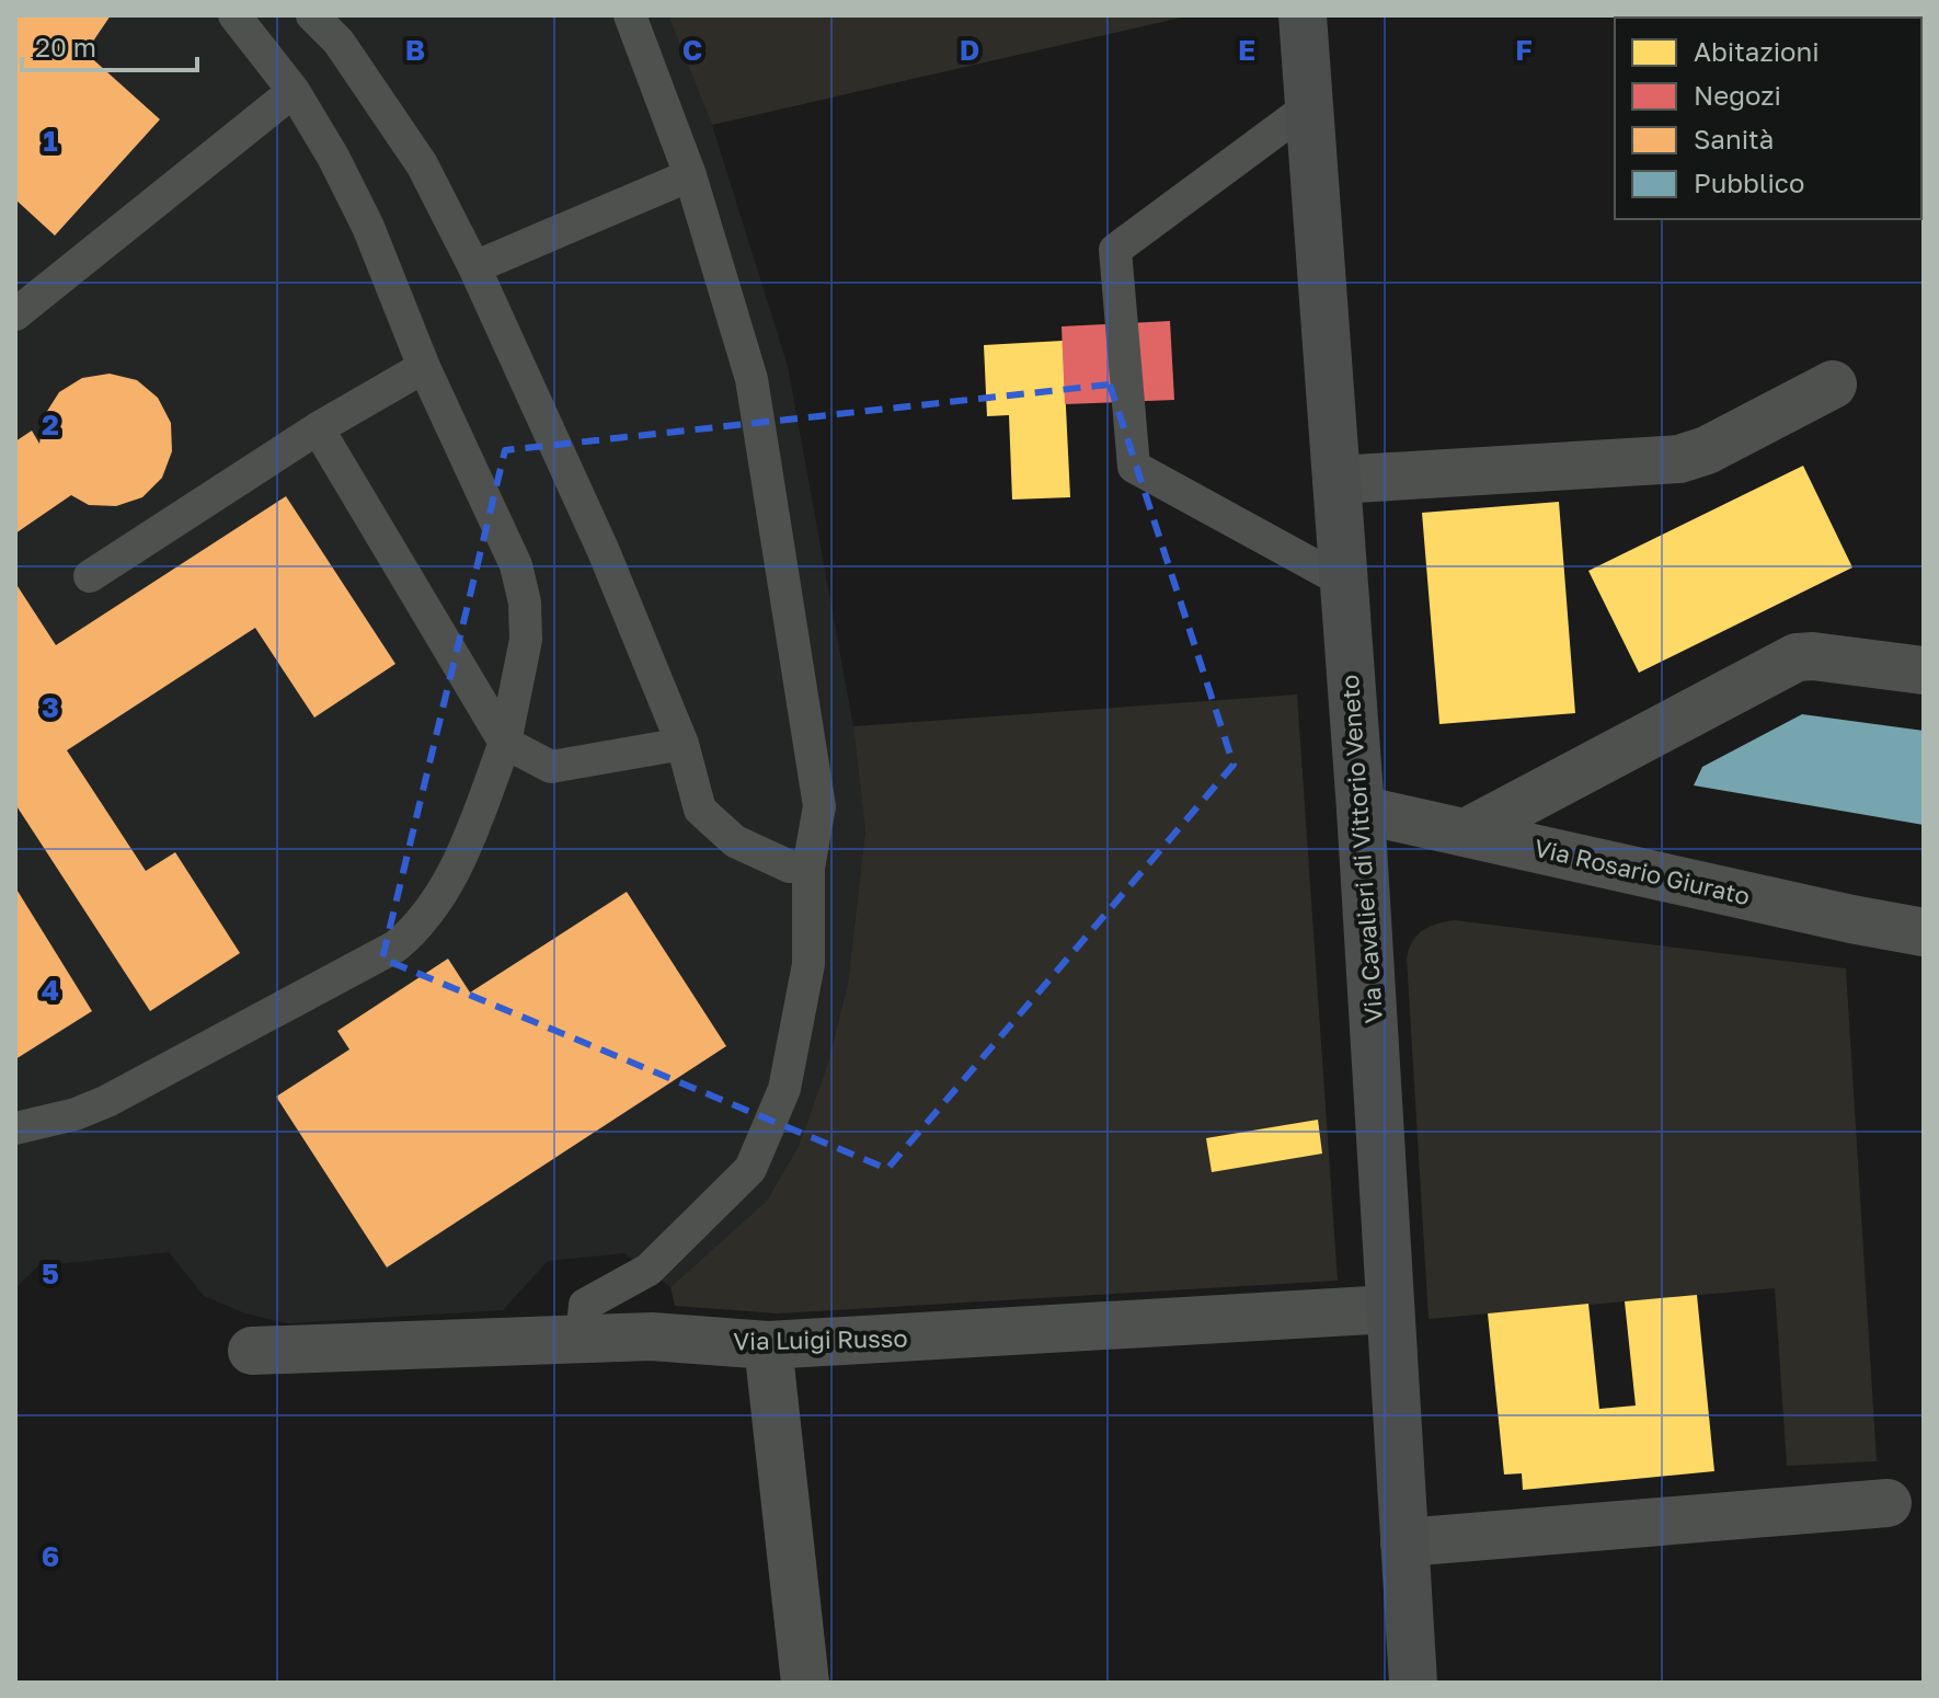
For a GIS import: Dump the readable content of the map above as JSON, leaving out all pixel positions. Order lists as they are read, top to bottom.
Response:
{
  "streets": {
    "main road": ["Via Cavalieri di Vittorio Veneto"],
    "street": ["Via Rosario Giurato", "Via Luigi Russo"]
  },
  "crossings": [
    ["Via Cavalieri di Vittorio Veneto", "Via Rosario Giurato"],
    ["Via Cavalieri di Vittorio Veneto", "Via Luigi Russo"]
  ],
  "legend": [
    "Abitazioni",
    "Negozi",
    "Sanità",
    "Pubblico"
  ],
  "scale_bar": "20 m",
  "grid": {
    "columns": [
      "B",
      "C",
      "D",
      "E",
      "F"
    ],
    "rows": [
      "1",
      "2",
      "3",
      "4",
      "5",
      "6"
    ]
  }
}
